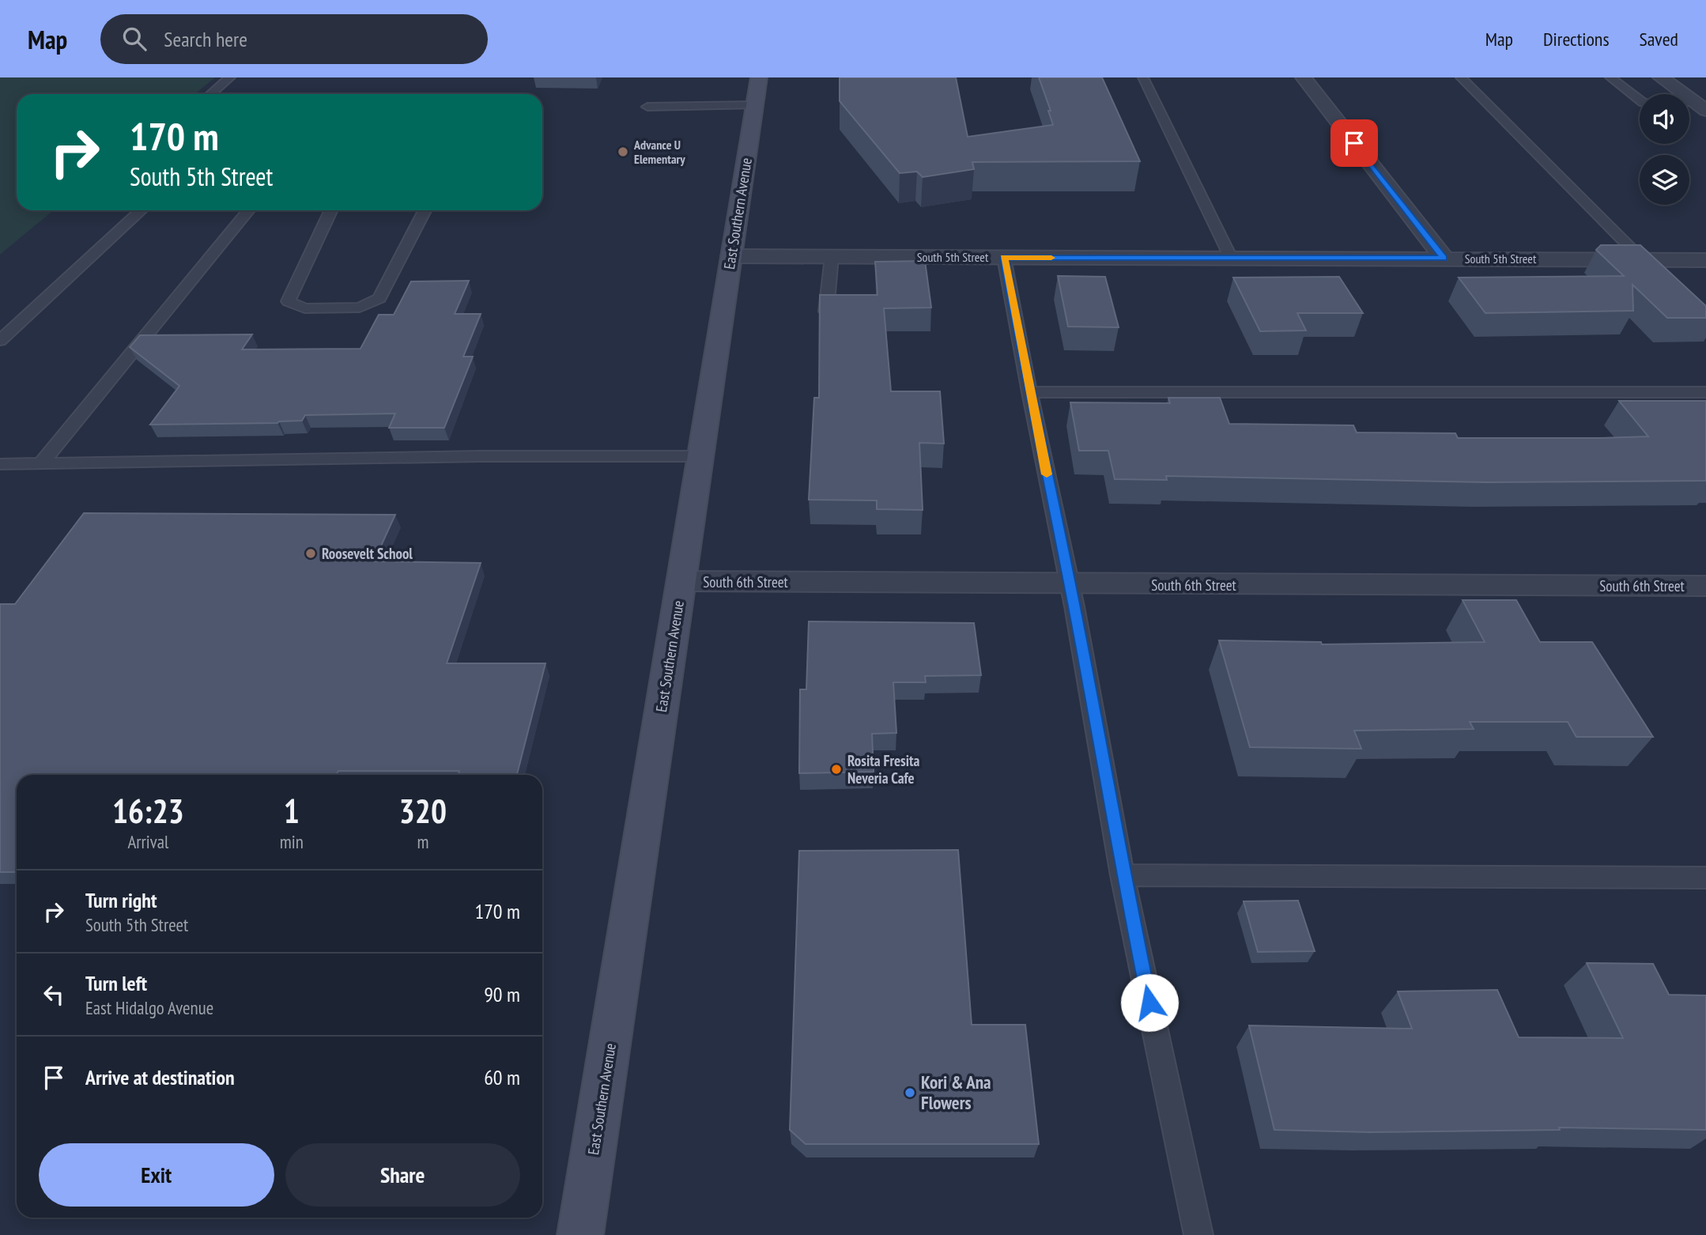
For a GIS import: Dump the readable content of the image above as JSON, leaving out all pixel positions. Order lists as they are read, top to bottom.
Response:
{
  "streets": {
    "main road": ["East Southern Avenue"],
    "street": ["South 5th Street", "South 6th Street"]
  },
  "crossings": [
    ["East Southern Avenue", "South 5th Street"],
    ["East Southern Avenue", "South 6th Street"]
  ],
  "places": [
    "Advance U Elementary",
    "Roosevelt School",
    "Rosita Fresita Neveria Cafe",
    "Kori & Ana Flowers"
  ],
  "page": {
    "header": "Map",
    "search": "Search here",
    "nav": ["Map", "Directions", "Saved"],
    "turn": ["170 m", "South 5th Street"],
    "eta": [
      "16:23",
      "Arrival",
      "1",
      "min",
      "320",
      "m"
    ],
    "list": [
      {
        "name": "Turn right",
        "note": "South 5th Street",
        "value": "170 m"
      },
      {
        "name": "Turn left",
        "note": "East Hidalgo Avenue",
        "value": "90 m"
      },
      {
        "name": "Arrive at destination",
        "value": "60 m"
      }
    ],
    "buttons": ["Exit", "Share"]
  }
}
